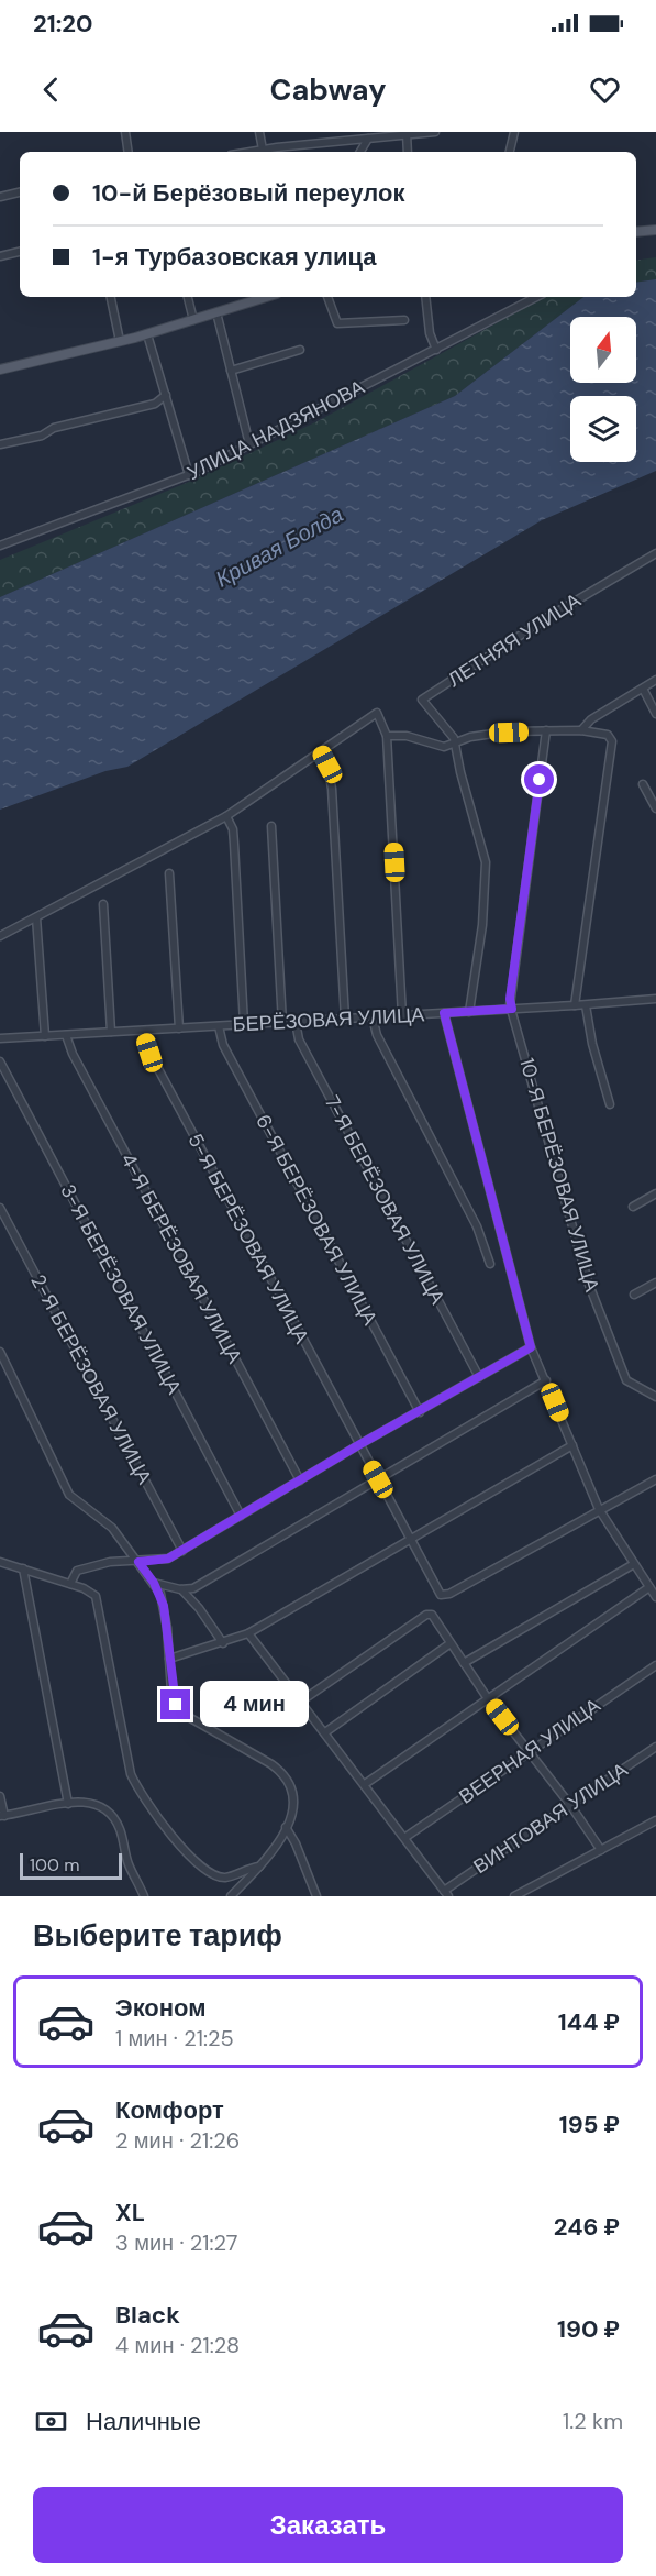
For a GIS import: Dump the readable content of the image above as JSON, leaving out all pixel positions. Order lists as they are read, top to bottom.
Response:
{
  "streets": {
    "street": [
      "УЛИЦА НАДЗЯНОВА",
      "ЛЕТНЯЯ УЛИЦА",
      "БЕРЁЗОВАЯ УЛИЦА",
      "10-Я БЕРЁЗОВАЯ УЛИЦА",
      "7-Я БЕРЁЗОВАЯ УЛИЦА",
      "6-Я БЕРЁЗОВАЯ УЛИЦА",
      "5-Я БЕРЁЗОВАЯ УЛИЦА",
      "4-Я БЕРЁЗОВАЯ УЛИЦА",
      "3-Я БЕРЁЗОВАЯ УЛИЦА",
      "2-Я БЕРЁЗОВАЯ УЛИЦА",
      "ВЕЕРНАЯ УЛИЦА",
      "ВИНТОВАЯ УЛИЦА"
    ]
  },
  "crossings": [
    ["БЕРЁЗОВАЯ УЛИЦА", "10-Я БЕРЁЗОВАЯ УЛИЦА"],
    ["БЕРЁЗОВАЯ УЛИЦА", "7-Я БЕРЁЗОВАЯ УЛИЦА"],
    ["БЕРЁЗОВАЯ УЛИЦА", "6-Я БЕРЁЗОВАЯ УЛИЦА"],
    ["БЕРЁЗОВАЯ УЛИЦА", "5-Я БЕРЁЗОВАЯ УЛИЦА"],
    ["БЕРЁЗОВАЯ УЛИЦА", "4-Я БЕРЁЗОВАЯ УЛИЦА"]
  ],
  "water": ["Кривая Болда"],
  "scale_bar": "100 m",
  "north": "top",
  "page": {
    "status": "21:20",
    "header": "Cabway",
    "banner": ["10-й Берёзовый переулок", "1-я Турбазовская улица"],
    "bubble": "4 мин",
    "scale": "100 m",
    "heading": "Выберите тариф",
    "list": [
      {
        "name": "Эконом",
        "note": "1 мин · 21:25",
        "value": "144 ₽"
      },
      {
        "name": "Комфорт",
        "note": "2 мин · 21:26",
        "value": "195 ₽"
      },
      {
        "name": "XL",
        "note": "3 мин · 21:27",
        "value": "246 ₽"
      },
      {
        "name": "Black",
        "note": "4 мин · 21:28",
        "value": "190 ₽"
      }
    ],
    "pay": ["Наличные", "1.2 km"],
    "buttons": "Заказать"
  }
}
